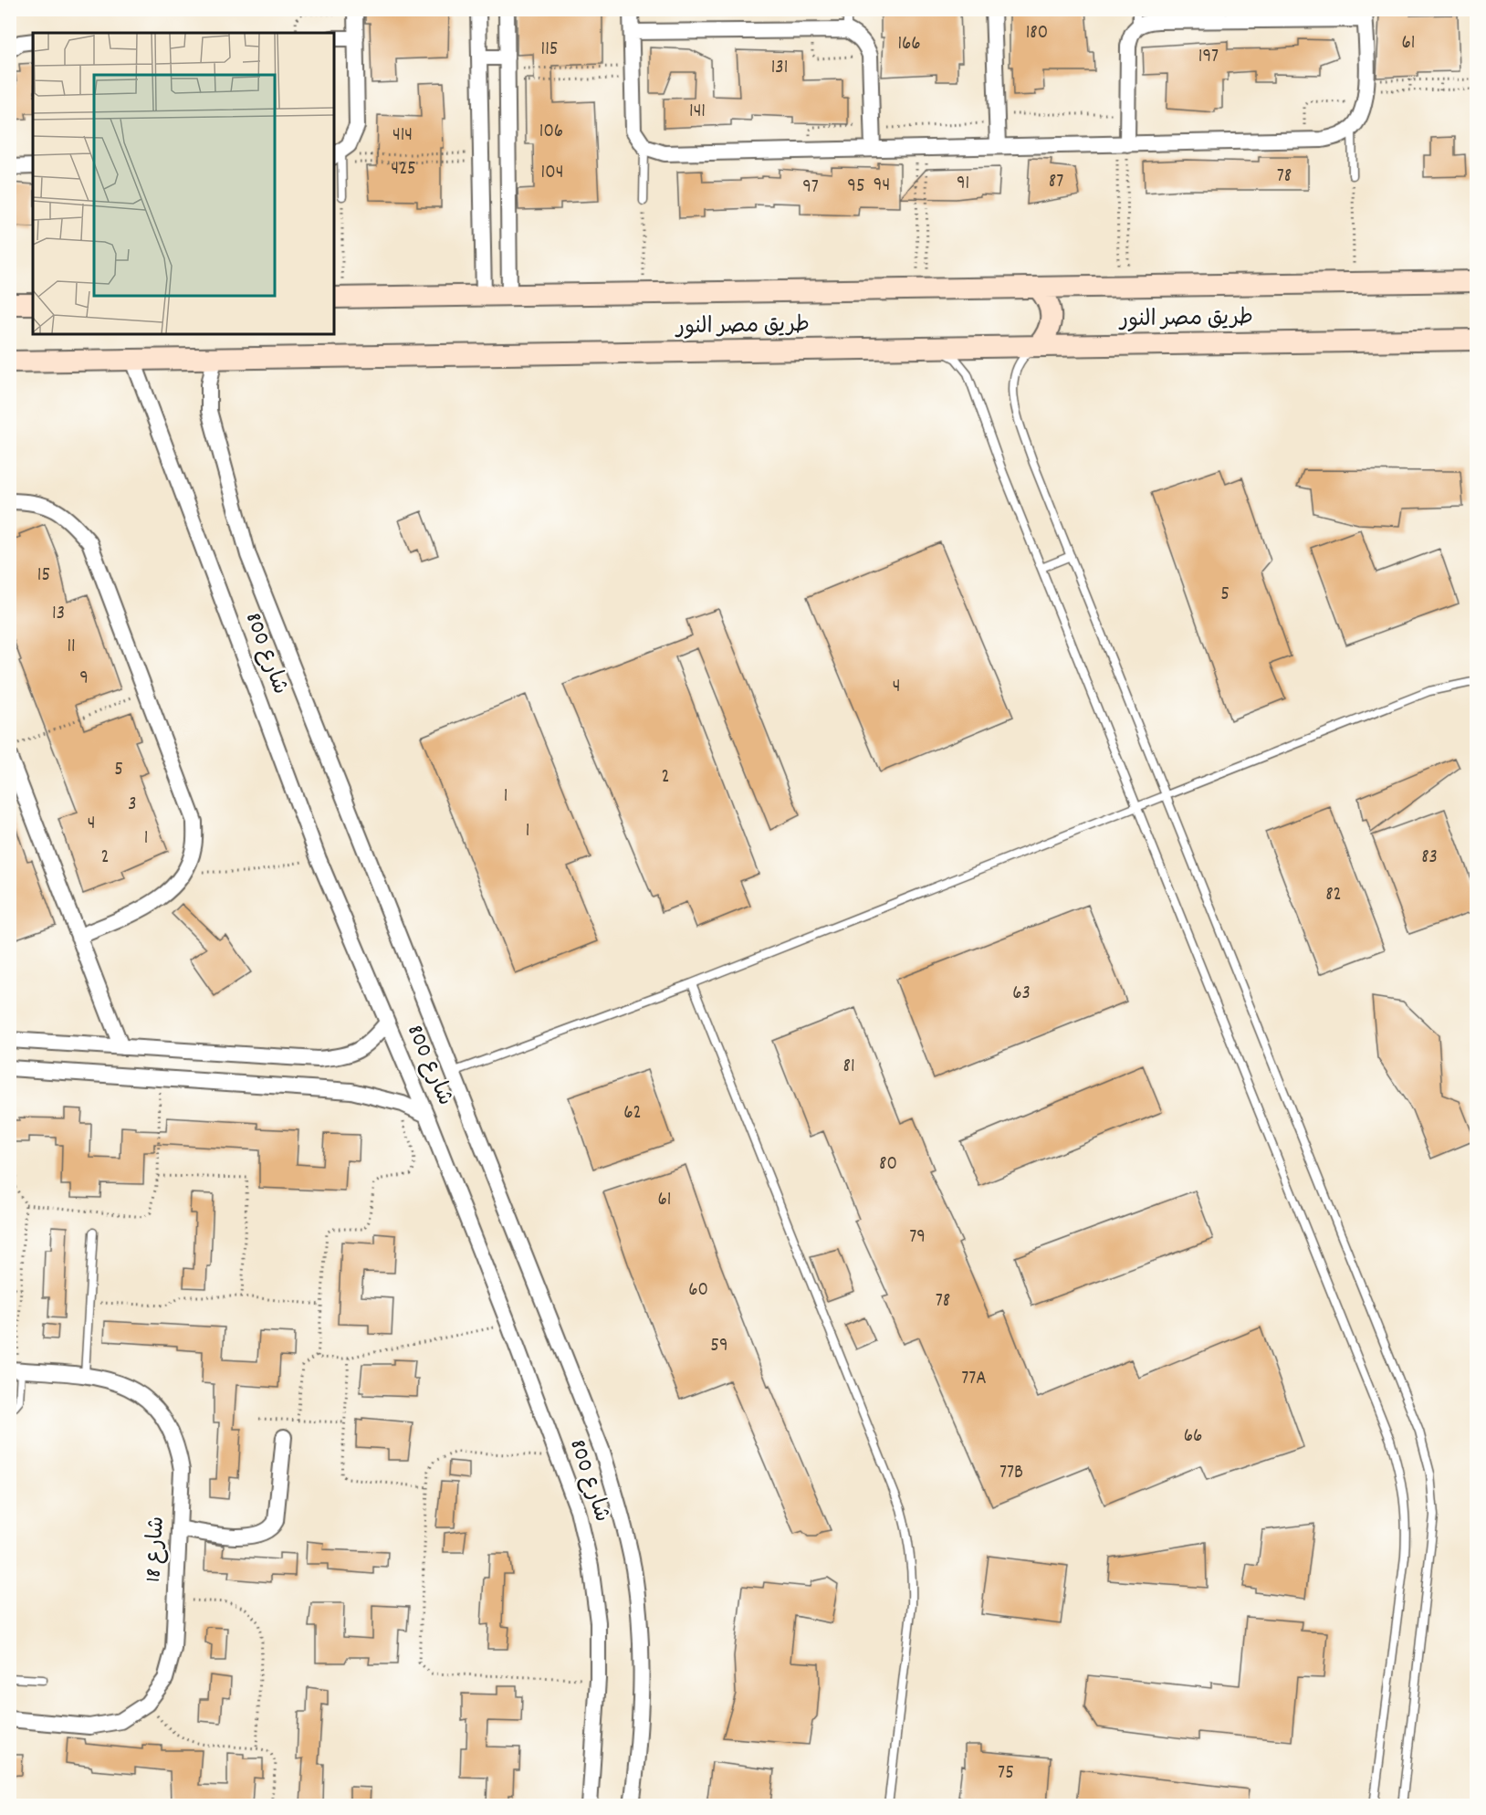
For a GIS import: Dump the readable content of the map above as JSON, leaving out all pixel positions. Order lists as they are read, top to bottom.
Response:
{
  "streets": {
    "street": ["طريق مصر النور", "شارع 800", "شارع 18"]
  },
  "crossings": [
    ["طريق مصر النور", "شارع 800"]
  ],
  "house_numbers": [
    "180",
    "61",
    "166",
    "115",
    "197",
    "131",
    "141",
    "106",
    "414",
    "425",
    "104",
    "78",
    "87",
    "91",
    "94",
    "95",
    "97",
    "15",
    "5",
    "13",
    "11",
    "9",
    "4",
    "5",
    "2",
    "1",
    "3",
    "4",
    "1",
    "1",
    "2",
    "83",
    "82",
    "63",
    "81",
    "62",
    "80",
    "61",
    "79",
    "60",
    "78",
    "59",
    "77A",
    "66",
    "77B",
    "75"
  ]
}
